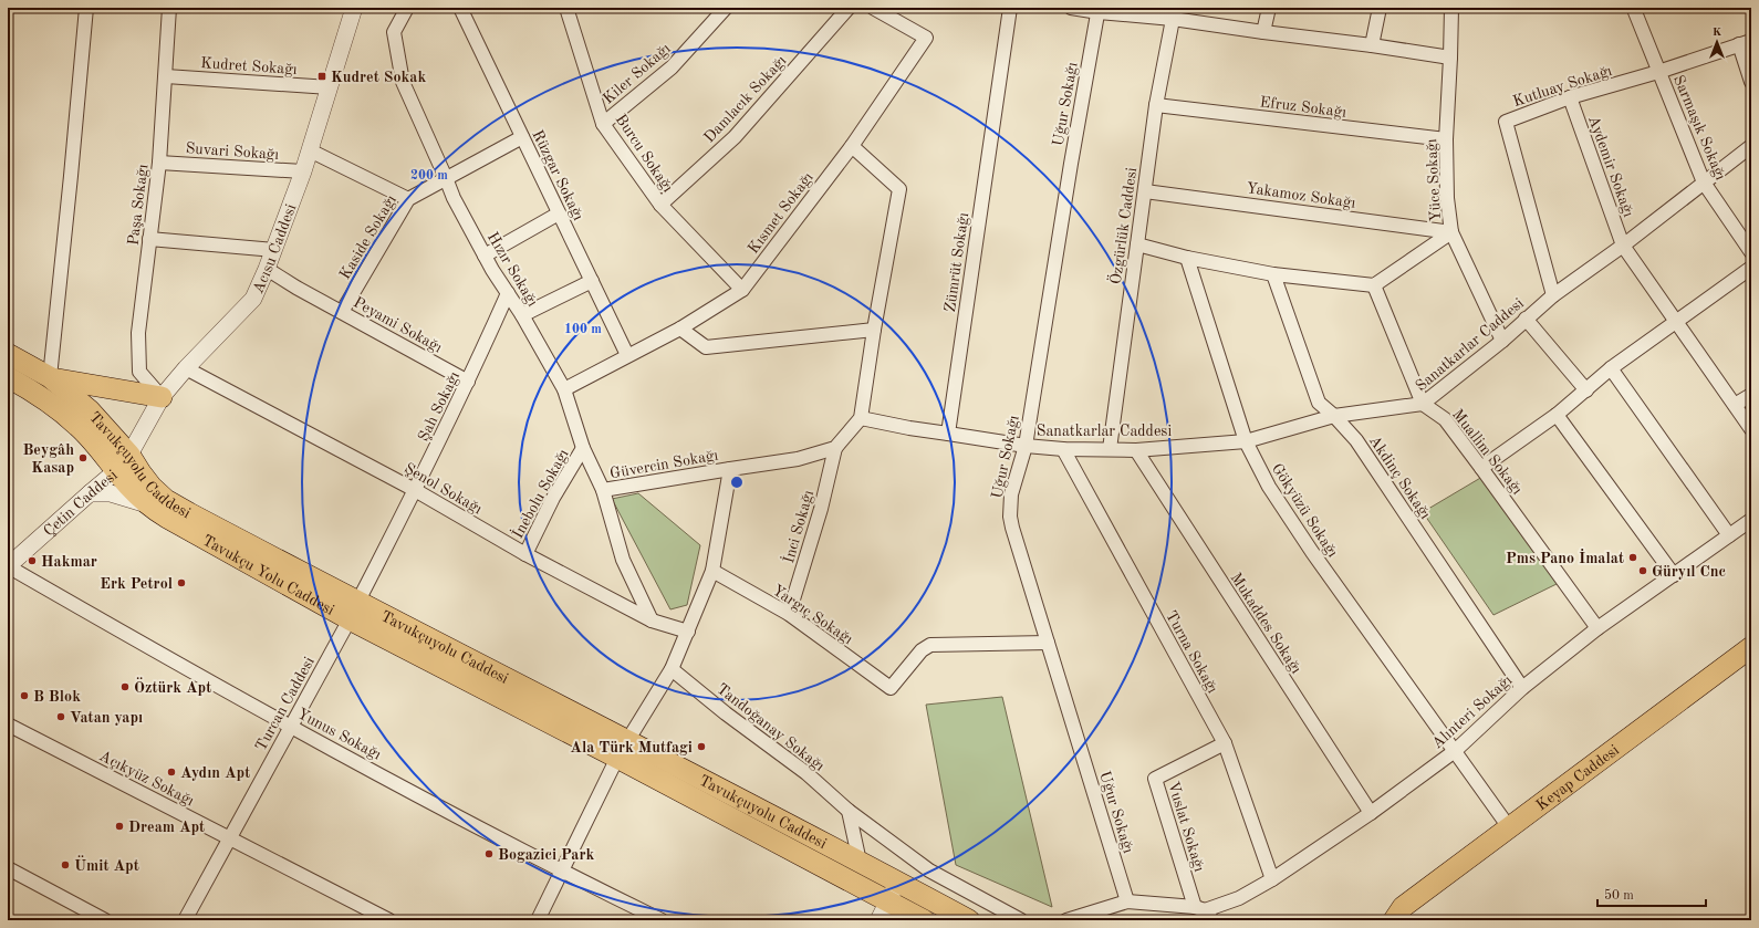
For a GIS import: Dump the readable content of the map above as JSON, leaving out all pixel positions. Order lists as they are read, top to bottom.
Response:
{
  "streets": {
    "main road": ["Tavukçuyolu Caddesi", "Tavukçu Yolu Caddesi", "Keyap Caddesi"],
    "street": [
      "Kudret Sokağı",
      "Kiler Sokağı",
      "Kutluay Sokağı",
      "Damlacık Sokağı",
      "Uğur Sokağı",
      "Efruz Sokağı",
      "Sarmaşık Sokağı",
      "Suvari Sokağı",
      "Burcu Sokağı",
      "Aydemir Sokağı",
      "Rüzgar Sokağı",
      "Yüce Sokağı",
      "Yakamoz Sokağı",
      "Paşa Sokağı",
      "Kısmet Sokağı",
      "Özgürlük Caddesi",
      "Kaside Sokağı",
      "Acısu Caddesi",
      "Zümrüt Sokağı",
      "Hızır Sokağı",
      "Peyami Sokağı",
      "Sanatkarlar Caddesi",
      "Şah Sokağı",
      "Muallim Sokağı",
      "Güvercin Sokağı",
      "Akdinç Sokağı",
      "Şenol Sokağı",
      "İnebolu Sokağı",
      "Çetin Caddesi",
      "Gökyüzü Sokağı",
      "İnci Sokağı",
      "Yargıç Sokağı",
      "Mukaddes Sokağı",
      "Turna Sokağı",
      "Turcan Caddesi",
      "Alınteri Sokağı",
      "Tandoğanay Sokağı",
      "Yunus Sokağı",
      "Açıkyüz Sokağı",
      "Vuslat Sokağı"
    ]
  },
  "crossings": [
    ["Kudret Sokağı", "Paşa Sokağı"],
    ["Kudret Sokağı", "Acısu Caddesi"],
    ["Kiler Sokağı", "Burcu Sokağı"],
    ["Kutluay Sokağı", "Sarmaşık Sokağı"],
    ["Kutluay Sokağı", "Aydemir Sokağı"],
    ["Kutluay Sokağı", "Sanatkarlar Caddesi"],
    ["Damlacık Sokağı", "Burcu Sokağı"],
    ["Uğur Sokağı", "Sanatkarlar Caddesi"],
    ["Uğur Sokağı", "Yargıç Sokağı"],
    ["Efruz Sokağı", "Yüce Sokağı"],
    ["Efruz Sokağı", "Özgürlük Caddesi"],
    ["Sarmaşık Sokağı", "Sanatkarlar Caddesi"],
    ["Suvari Sokağı", "Paşa Sokağı"],
    ["Suvari Sokağı", "Acısu Caddesi"],
    ["Burcu Sokağı", "Kısmet Sokağı"],
    ["Aydemir Sokağı", "Sanatkarlar Caddesi"],
    ["Rüzgar Sokağı", "Kısmet Sokağı"],
    ["Rüzgar Sokağı", "Kaside Sokağı"],
    ["Yüce Sokağı", "Yakamoz Sokağı"],
    ["Yüce Sokağı", "Sanatkarlar Caddesi"],
    ["Yakamoz Sokağı", "Özgürlük Caddesi"],
    ["Paşa Sokağı", "Acısu Caddesi"],
    ["Kısmet Sokağı", "Hızır Sokağı"],
    ["Özgürlük Caddesi", "Sanatkarlar Caddesi"],
    ["Kaside Sokağı", "Hızır Sokağı"],
    ["Kaside Sokağı", "Peyami Sokağı"],
    ["Acısu Caddesi", "Peyami Sokağı"],
    ["Acısu Caddesi", "Tavukçuyolu Caddesi"],
    ["Acısu Caddesi", "Şenol Sokağı"],
    ["Acısu Caddesi", "Çetin Caddesi"],
    ["Acısu Caddesi", "Tavukçu Yolu Caddesi"],
    ["Zümrüt Sokağı", "Sanatkarlar Caddesi"],
    ["Hızır Sokağı", "Şah Sokağı"],
    ["Hızır Sokağı", "Güvercin Sokağı"],
    ["Hızır Sokağı", "Şenol Sokağı"],
    ["Hızır Sokağı", "İnebolu Sokağı"],
    ["Peyami Sokağı", "Şah Sokağı"],
    ["Sanatkarlar Caddesi", "Muallim Sokağı"],
    ["Sanatkarlar Caddesi", "Akdinç Sokağı"],
    ["Sanatkarlar Caddesi", "Gökyüzü Sokağı"],
    ["Sanatkarlar Caddesi", "Mukaddes Sokağı"],
    ["Sanatkarlar Caddesi", "Turna Sokağı"],
    ["Şah Sokağı", "Tavukçuyolu Caddesi"],
    ["Şah Sokağı", "Şenol Sokağı"],
    ["Şah Sokağı", "Tavukçu Yolu Caddesi"],
    ["Şah Sokağı", "Turcan Caddesi"],
    ["Muallim Sokağı", "Alınteri Sokağı"],
    ["Tavukçuyolu Caddesi", "Çetin Caddesi"],
    ["Tavukçuyolu Caddesi", "Tavukçu Yolu Caddesi"],
    ["Tavukçuyolu Caddesi", "Turcan Caddesi"],
    ["Güvercin Sokağı", "İnci Sokağı"],
    ["Akdinç Sokağı", "Alınteri Sokağı"],
    ["Şenol Sokağı", "İnebolu Sokağı"],
    ["Çetin Caddesi", "Tavukçu Yolu Caddesi"],
    ["Çetin Caddesi", "Yunus Sokağı"],
    ["Gökyüzü Sokağı", "Alınteri Sokağı"],
    ["Gökyüzü Sokağı", "Keyap Caddesi"],
    ["İnci Sokağı", "Yargıç Sokağı"],
    ["Tavukçu Yolu Caddesi", "Turcan Caddesi"],
    ["Mukaddes Sokağı", "Alınteri Sokağı"],
    ["Turna Sokağı", "Alınteri Sokağı"],
    ["Turna Sokağı", "Vuslat Sokağı"],
    ["Turcan Caddesi", "Yunus Sokağı"],
    ["Turcan Caddesi", "Açıkyüz Sokağı"],
    ["Alınteri Sokağı", "Vuslat Sokağı"]
  ],
  "places": {
    "transit": ["Kudret Sokak"],
    "other": [
      "Beygâh Kasap",
      "Pms Pano İmalat",
      "Hakmar",
      "Güryıl Cnc",
      "Erk Petrol",
      "Öztürk Apt",
      "B Blok",
      "Vatan yapı",
      "Ala Türk Mutfagi",
      "Aydın Apt",
      "Dream Apt",
      "Bogazici Park",
      "Ümit Apt"
    ]
  },
  "scale_bar": "50 m",
  "north": "top",
  "rings": ["200 m", "100 m"]
}
